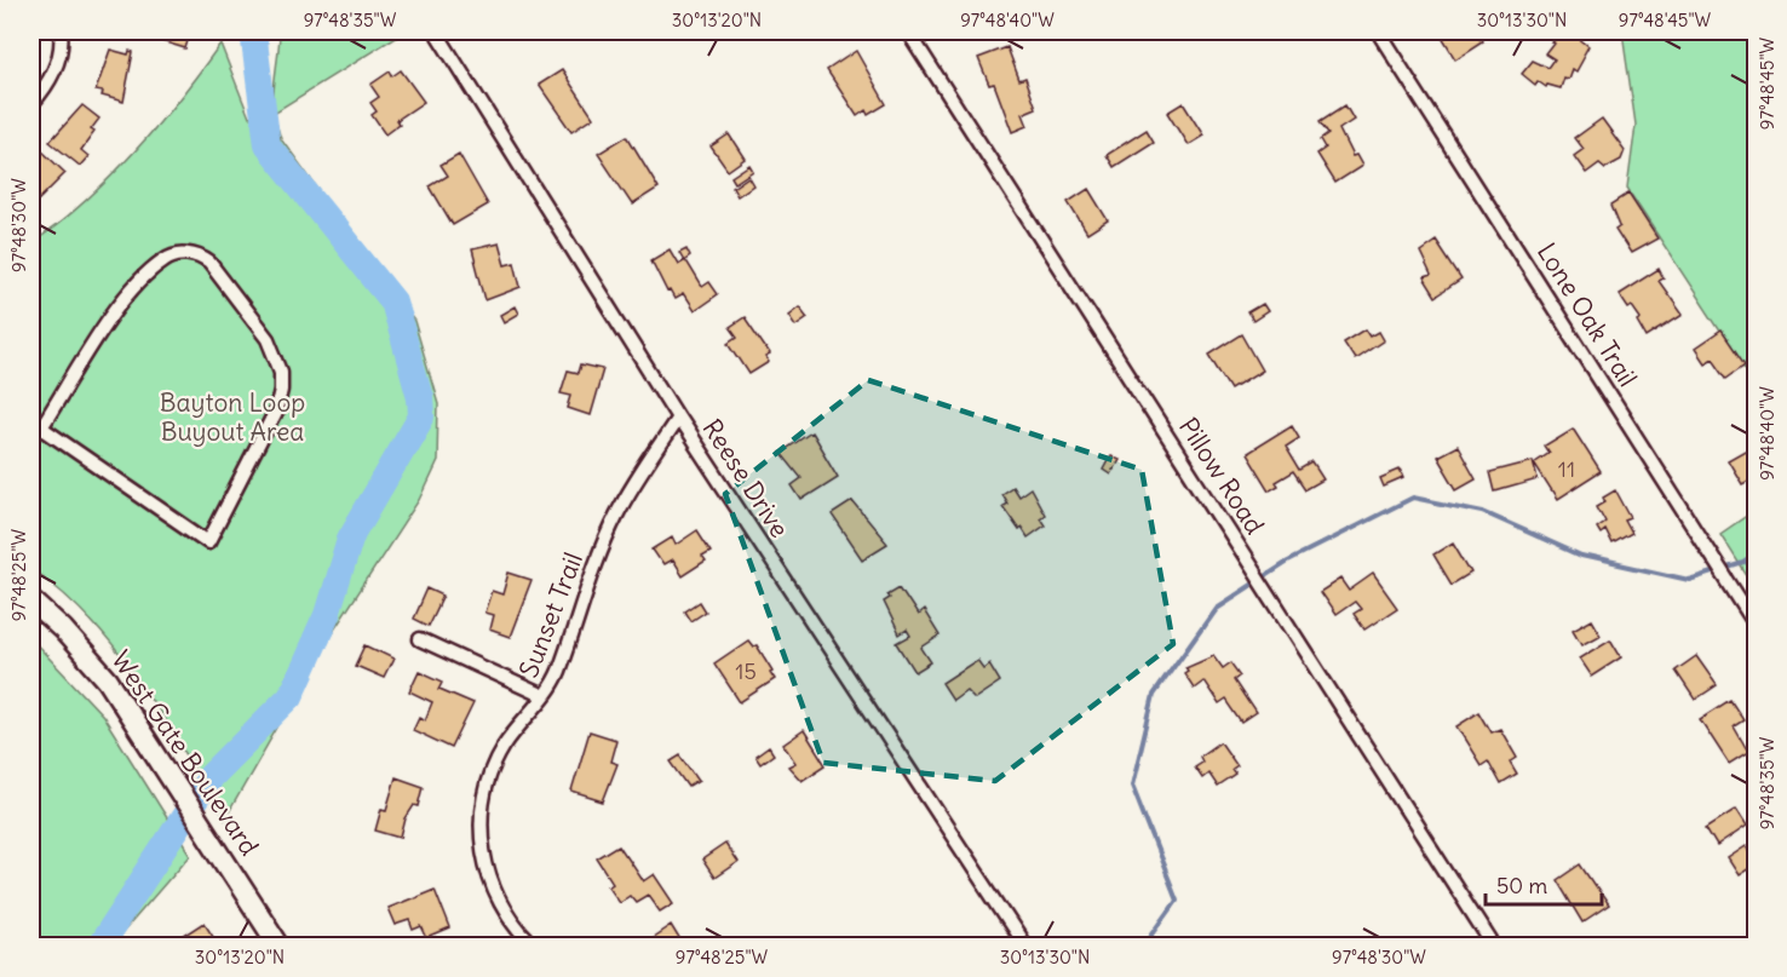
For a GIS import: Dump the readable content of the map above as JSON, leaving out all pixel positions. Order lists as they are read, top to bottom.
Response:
{
  "streets": {
    "main road": ["West Gate Boulevard"],
    "street": [
      "Lone Oak Trail",
      "Pillow Road",
      "Reese Drive",
      "Sunset Trail"
    ]
  },
  "crossings": [
    ["Reese Drive", "Sunset Trail"]
  ],
  "parks": ["Bayton Loop Buyout Area"],
  "house_numbers": ["11", "15"],
  "scale_bar": "50 m",
  "coordinates": [
    "97°48'35\"W",
    "30°13'20\"N",
    "97°48'40\"W",
    "30°13'30\"N",
    "97°48'45\"W",
    "97°48'30\"W",
    "97°48'25\"W"
  ]
}
